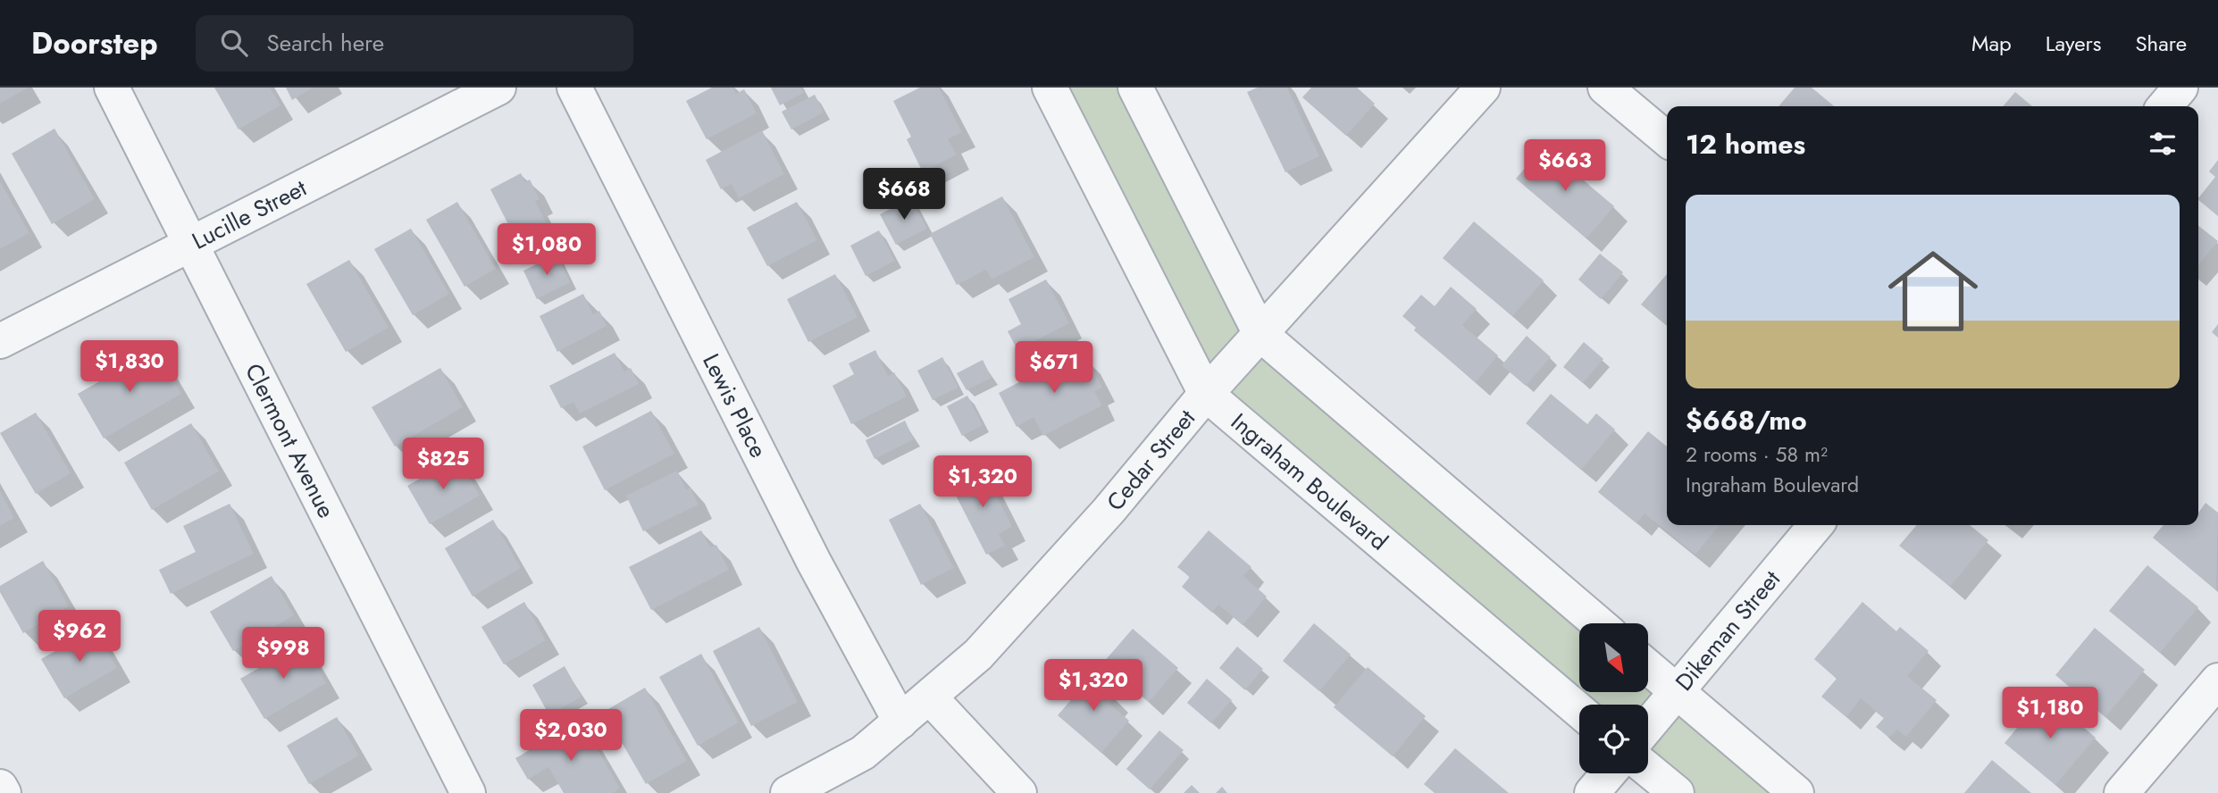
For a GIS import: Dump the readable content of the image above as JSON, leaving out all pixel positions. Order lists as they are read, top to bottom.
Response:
{
  "streets": {
    "street": [
      "Lucille Street",
      "Lewis Place",
      "Clermont Avenue",
      "Cedar Street",
      "Ingraham Boulevard",
      "Dikeman Street"
    ]
  },
  "crossings": [
    ["Lucille Street", "Clermont Avenue"],
    ["Lewis Place", "Cedar Street"],
    ["Cedar Street", "Ingraham Boulevard"]
  ],
  "north": "bottom right",
  "page": {
    "header": "Doorstep",
    "search": "Search here",
    "nav": ["Map", "Layers", "Share"],
    "heading": "12 homes",
    "price": [
      "$663",
      "$668",
      "$1,080",
      "$1,830",
      "$671",
      "$825",
      "$1,320",
      "$962",
      "$998",
      "$1,320",
      "$1,180",
      "$2,030"
    ],
    "list": [
      {
        "name": "$668/mo",
        "note": "2 rooms · 58 m² · Ingraham Boulevard"
      }
    ]
  }
}
